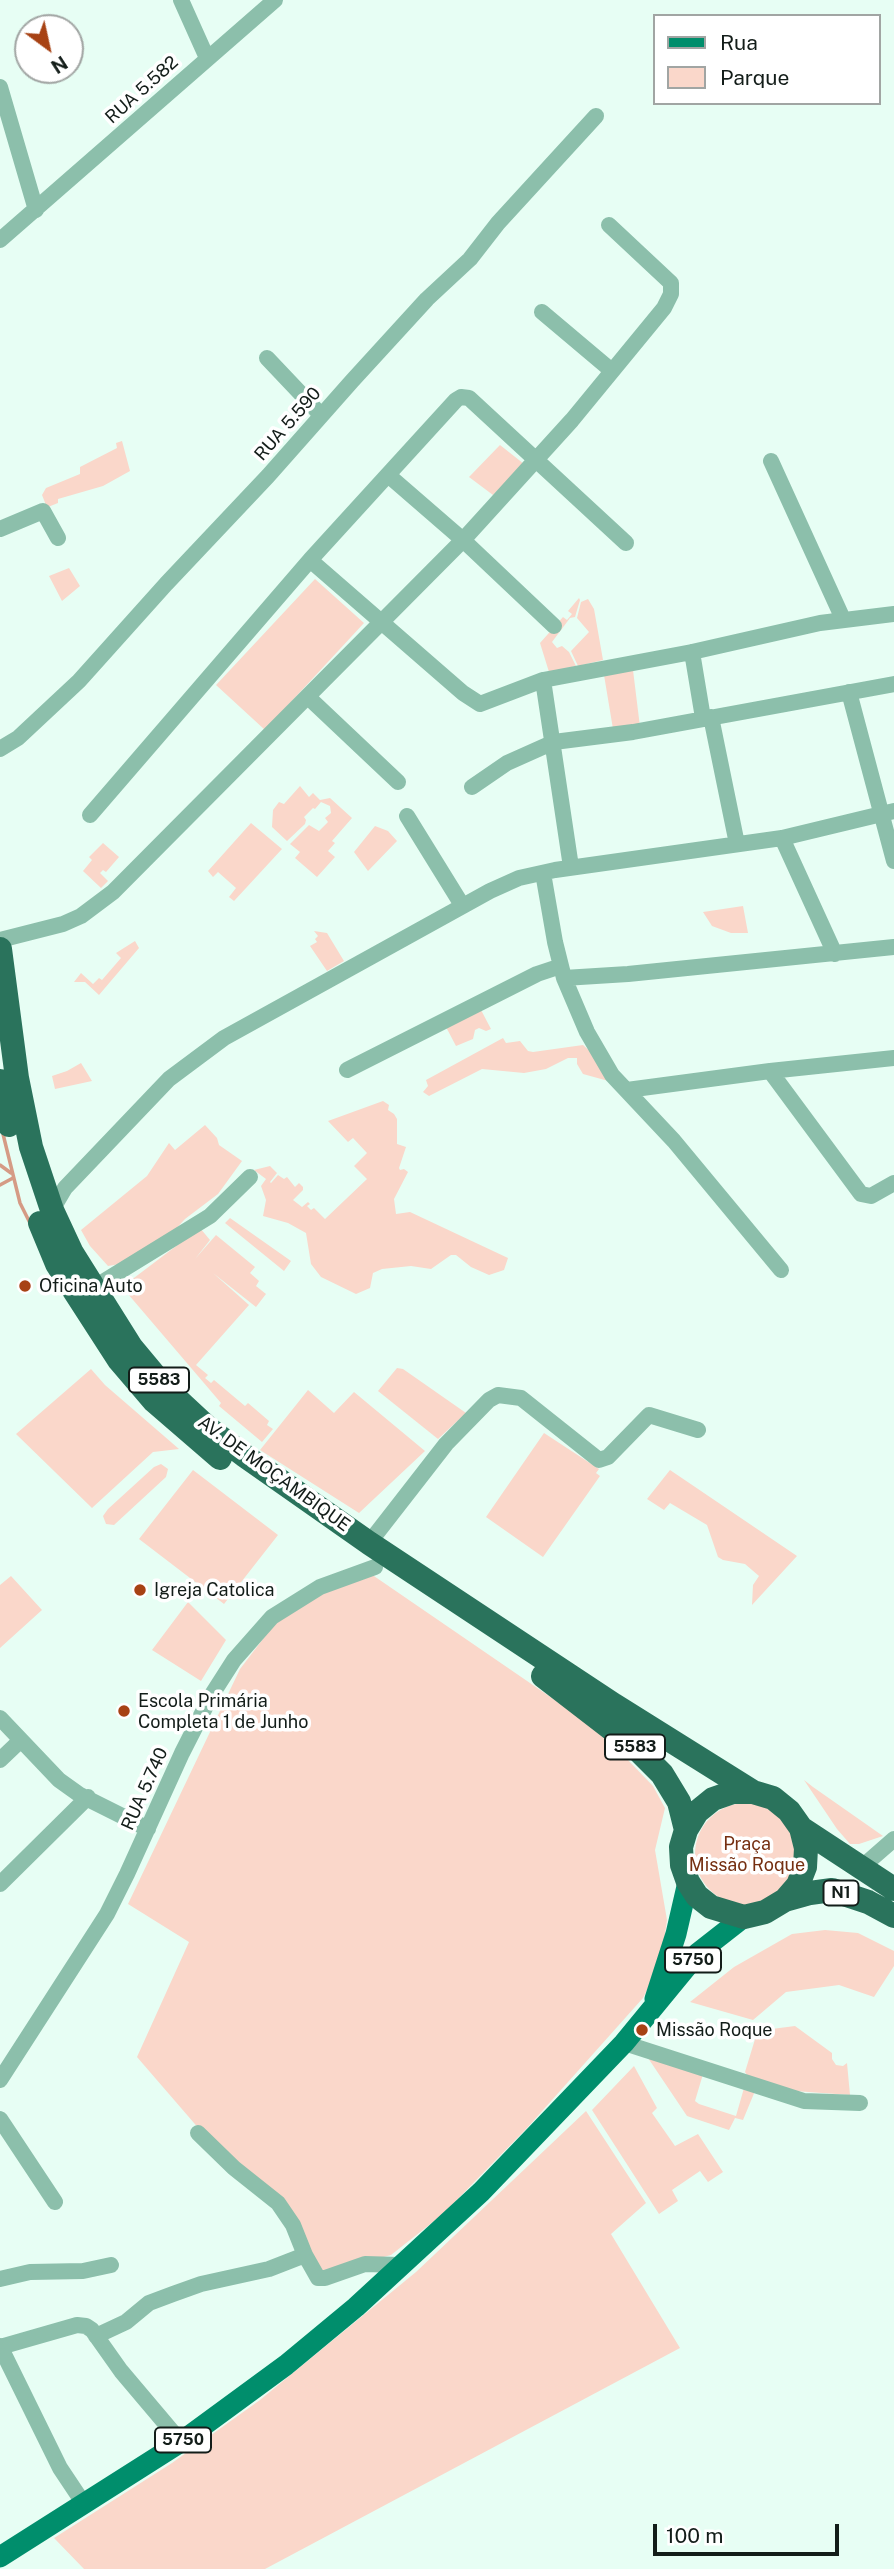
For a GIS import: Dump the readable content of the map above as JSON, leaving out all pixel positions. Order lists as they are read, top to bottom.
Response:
{
  "streets": {
    "highway": ["5583", "AV. DE MOÇAMBIQUE", "N1"],
    "main road": ["5750"],
    "street": ["RUA 5.582", "RUA 5.590", "RUA 5.740"]
  },
  "crossings": [
    ["AV. DE MOÇAMBIQUE", "RUA 5.740"],
    ["AV. DE MOÇAMBIQUE", "N1"],
    ["AV. DE MOÇAMBIQUE", "5750"],
    ["N1", "5750"]
  ],
  "parks": ["Praça Missão Roque"],
  "places": [
    "Oficina Auto",
    "Igreja Catolica",
    "Escola Primária Completa 1 de Junho",
    "Missão Roque"
  ],
  "legend": ["Rua", "Parque"],
  "scale_bar": "100 m",
  "north": "bottom right"
}
